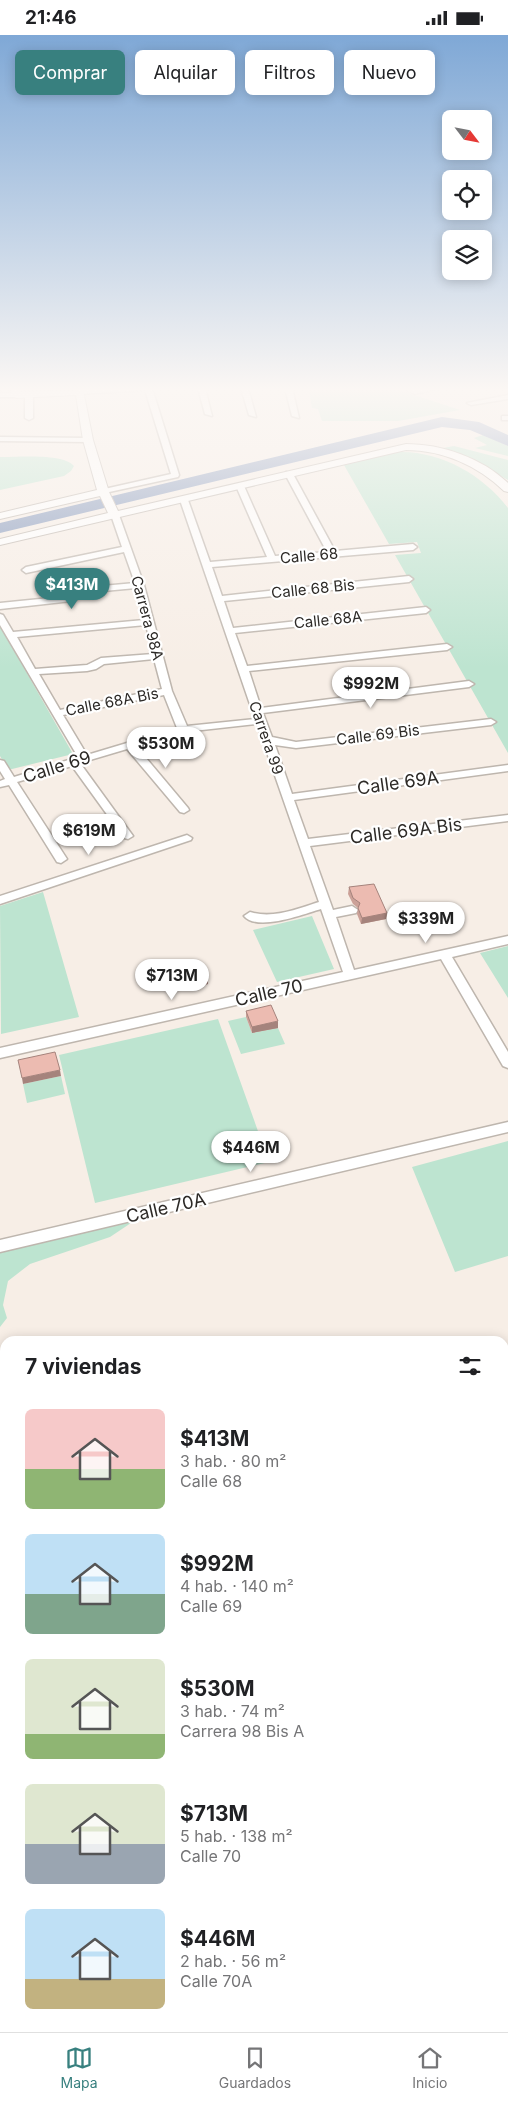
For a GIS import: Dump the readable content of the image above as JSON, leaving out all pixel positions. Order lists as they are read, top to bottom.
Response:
{
  "streets": {
    "street": [
      "Calle 68",
      "Calle 68 Bis",
      "Carrera 98A",
      "Calle 68A",
      "Calle 68A Bis",
      "Calle 69 Bis",
      "Carrera 99",
      "Calle 69",
      "Calle 69A",
      "Calle 69A Bis",
      "Calle 70",
      "Calle 70A"
    ]
  },
  "crossings": [
    ["Calle 68", "Carrera 99"],
    ["Calle 68 Bis", "Carrera 99"],
    ["Carrera 98A", "Calle 68A Bis"],
    ["Carrera 98A", "Calle 69"],
    ["Calle 68A", "Carrera 99"],
    ["Calle 69 Bis", "Carrera 99"],
    ["Carrera 99", "Calle 69"],
    ["Carrera 99", "Calle 69A"],
    ["Carrera 99", "Calle 69A Bis"],
    ["Carrera 99", "Calle 70"]
  ],
  "north": "bottom right",
  "page": {
    "status": "21:46",
    "chip": [
      "Comprar",
      "Alquilar",
      "Filtros",
      "Nuevo"
    ],
    "price": [
      "$413M",
      "$992M",
      "$530M",
      "$619M",
      "$339M",
      "$713M",
      "$446M"
    ],
    "heading": "7 viviendas",
    "list": [
      {
        "name": "$413M",
        "note": "3 hab. · 80 m² · Calle 68"
      },
      {
        "name": "$992M",
        "note": "4 hab. · 140 m² · Calle 69"
      },
      {
        "name": "$530M",
        "note": "3 hab. · 74 m² · Carrera 98 Bis A"
      },
      {
        "name": "$713M",
        "note": "5 hab. · 138 m² · Calle 70"
      },
      {
        "name": "$446M",
        "note": "2 hab. · 56 m² · Calle 70A"
      }
    ],
    "tabs": ["Mapa", "Guardados", "Inicio"]
  }
}
